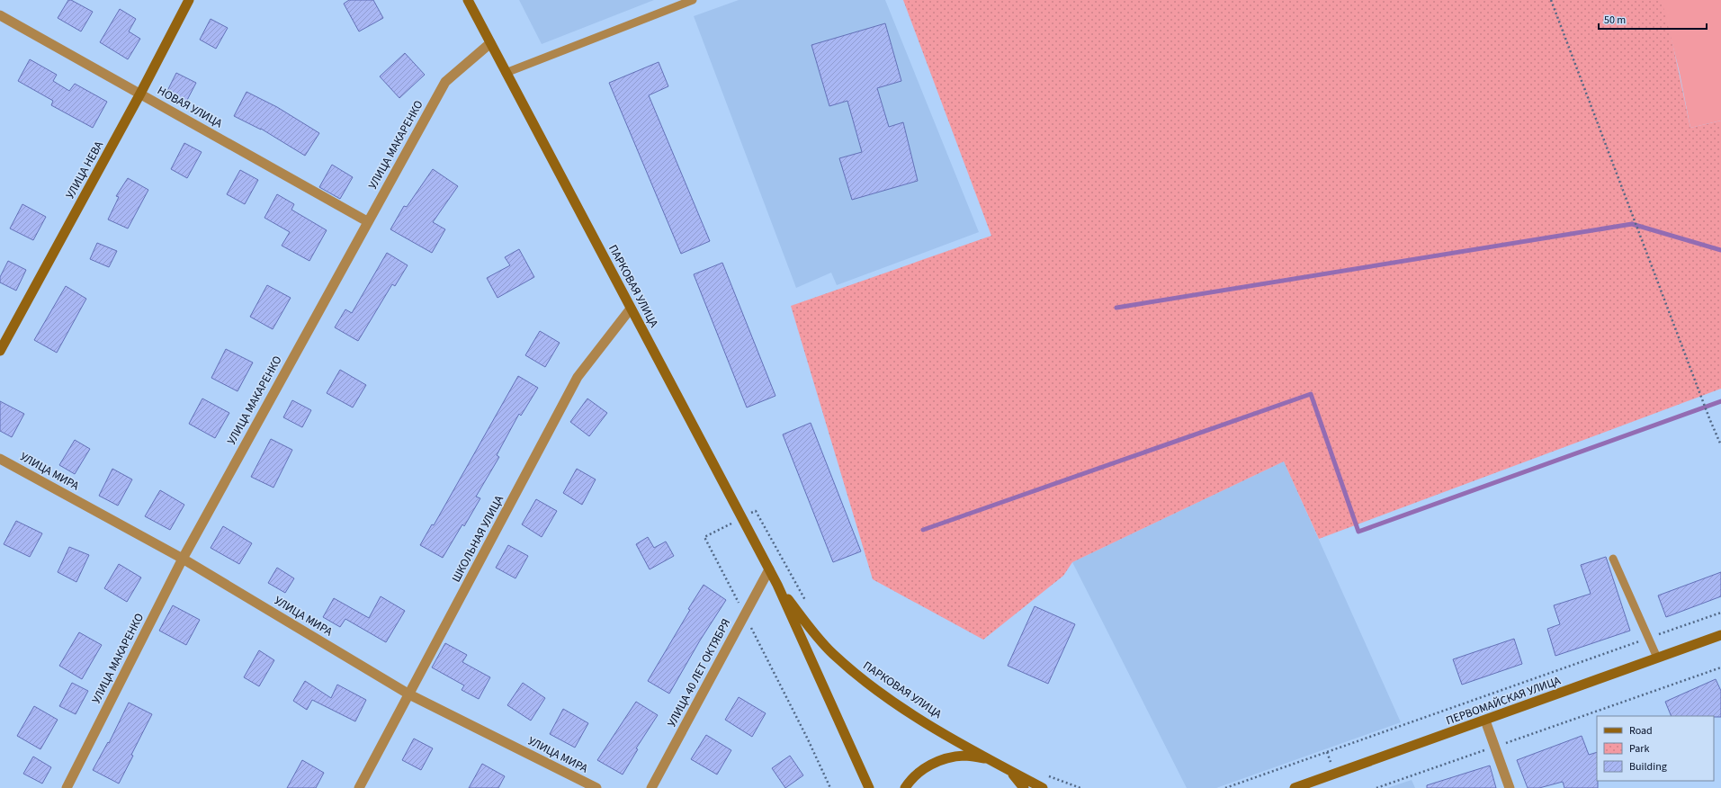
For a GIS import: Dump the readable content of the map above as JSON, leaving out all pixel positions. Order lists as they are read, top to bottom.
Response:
{
  "streets": {
    "main road": ["УЛИЦА НЕВА", "ПАРКОВАЯ УЛИЦА", "ПЕРВОМАЙСКАЯ УЛИЦА"],
    "street": [
      "НОВАЯ УЛИЦА",
      "УЛИЦА МАКАРЕНКО",
      "УЛИЦА МИРА",
      "ШКОЛЬНАЯ УЛИЦА",
      "УЛИЦА 40 ЛЕТ ОКТЯБРЯ"
    ]
  },
  "crossings": [
    ["НОВАЯ УЛИЦА", "УЛИЦА МАКАРЕНКО"],
    ["НОВАЯ УЛИЦА", "УЛИЦА НЕВА"],
    ["УЛИЦА МАКАРЕНКО", "ПАРКОВАЯ УЛИЦА"],
    ["УЛИЦА МАКАРЕНКО", "УЛИЦА МИРА"],
    ["ПАРКОВАЯ УЛИЦА", "ШКОЛЬНАЯ УЛИЦА"],
    ["ПАРКОВАЯ УЛИЦА", "УЛИЦА 40 ЛЕТ ОКТЯБРЯ"],
    ["УЛИЦА МИРА", "ШКОЛЬНАЯ УЛИЦА"]
  ],
  "legend": ["Road", "Park", "Building"],
  "scale_bar": "50 m"
}
